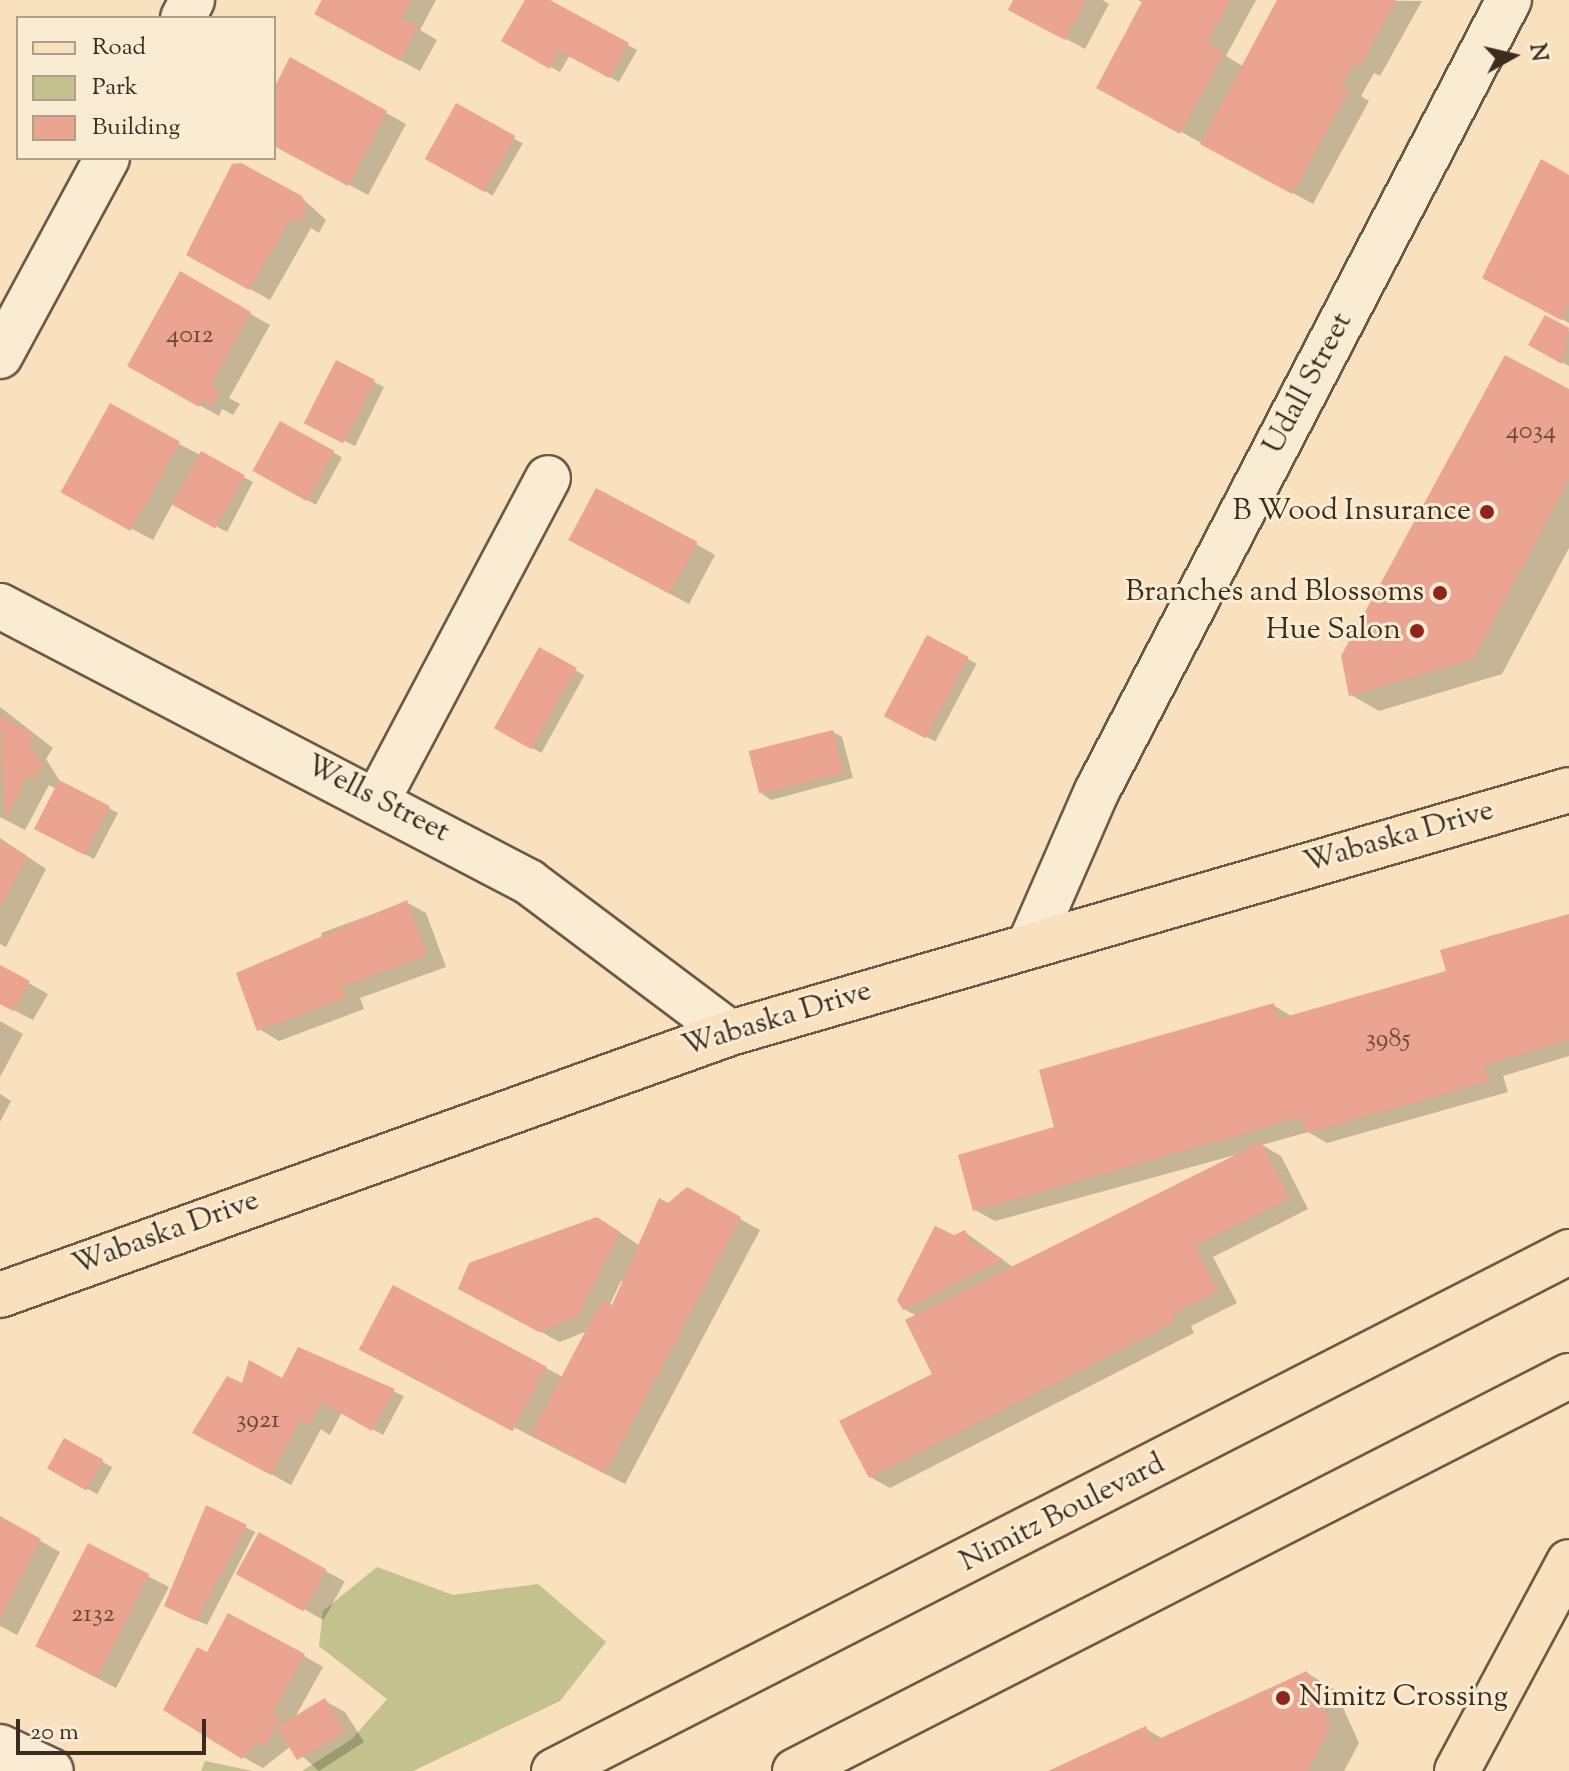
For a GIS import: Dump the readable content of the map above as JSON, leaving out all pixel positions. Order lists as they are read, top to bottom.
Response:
{
  "streets": {
    "main road": ["Wabaska Drive", "Nimitz Boulevard"],
    "street": ["Udall Street", "Wells Street"]
  },
  "crossings": [
    ["Udall Street", "Wabaska Drive"],
    ["Wells Street", "Wabaska Drive"]
  ],
  "places": [
    "B Wood Insurance",
    "Branches and Blossoms",
    "Hue Salon",
    "Nimitz Crossing"
  ],
  "house_numbers": [
    "4012",
    "4034",
    "3985",
    "3921",
    "2132"
  ],
  "legend": ["Road", "Park", "Building"],
  "scale_bar": "20 m",
  "north": "right"
}
